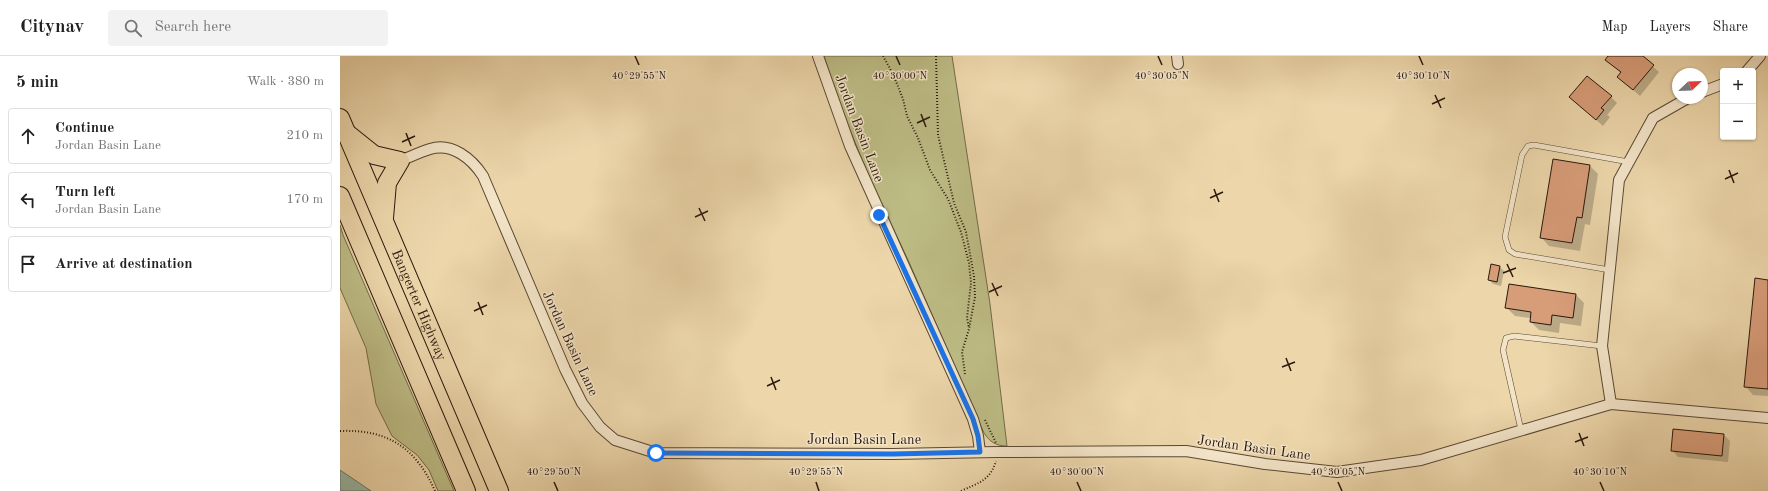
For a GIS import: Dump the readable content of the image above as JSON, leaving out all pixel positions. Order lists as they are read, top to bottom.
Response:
{
  "streets": {
    "highway": ["Bangerter Highway"],
    "street": ["Jordan Basin Lane"]
  },
  "north": "top right",
  "page": {
    "header": "Citynav",
    "search": "Search here",
    "nav": ["Map", "Layers", "Share"],
    "heading": ["5 min", "Walk · 380 m"],
    "map_buttons": ["+", "−"],
    "list": [
      ["Continue", "Jordan Basin Lane", "210 m"],
      ["Turn left", "Jordan Basin Lane", "170 m"],
      "Arrive at destination"
    ]
  },
  "coordinates": [
    "40°29'55\"N",
    "40°30'00\"N",
    "40°30'05\"N",
    "40°30'10\"N",
    "40°29'50\"N"
  ]
}
